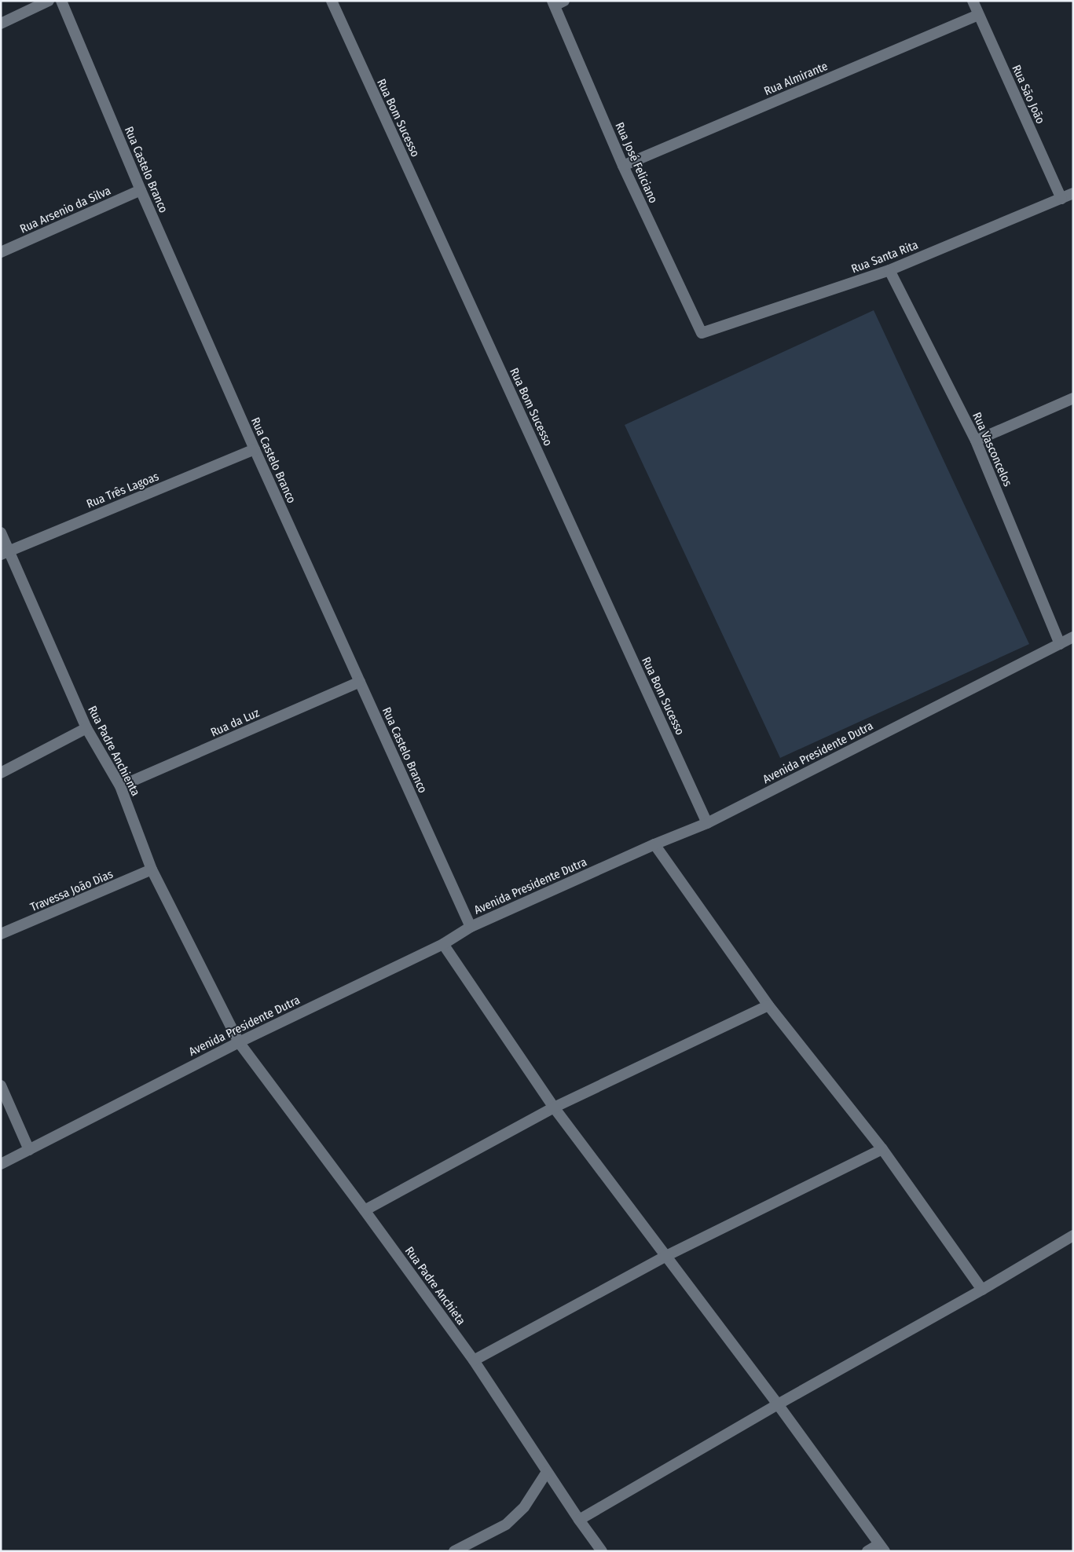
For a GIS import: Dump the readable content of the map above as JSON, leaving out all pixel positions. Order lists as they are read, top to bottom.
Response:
{
  "streets": {
    "street": [
      "Rua Almirante",
      "Rua São João",
      "Rua Bom Sucesso",
      "Rua José Feliciano",
      "Rua Castelo Branco",
      "Rua Arsenio da Silva",
      "Rua Santa Rita",
      "Rua Vasconcelos",
      "Rua Três Lagoas",
      "Rua da Luz",
      "Rua Padre Anchienta",
      "Avenida Presidente Dutra",
      "Travessa João Dias",
      "Rua Padre Anchieta"
    ]
  },
  "crossings": [
    ["Rua Almirante", "Rua São João"],
    ["Rua Almirante", "Rua José Feliciano"],
    ["Rua São João", "Rua Santa Rita"],
    ["Rua Bom Sucesso", "Avenida Presidente Dutra"],
    ["Rua José Feliciano", "Rua Santa Rita"],
    ["Rua Castelo Branco", "Rua Arsenio da Silva"],
    ["Rua Castelo Branco", "Rua Três Lagoas"],
    ["Rua Castelo Branco", "Rua da Luz"],
    ["Rua Castelo Branco", "Avenida Presidente Dutra"],
    ["Rua Santa Rita", "Rua Vasconcelos"],
    ["Rua Vasconcelos", "Avenida Presidente Dutra"],
    ["Rua Três Lagoas", "Rua Padre Anchienta"],
    ["Rua da Luz", "Rua Padre Anchienta"],
    ["Rua Padre Anchienta", "Avenida Presidente Dutra"],
    ["Rua Padre Anchienta", "Travessa João Dias"],
    ["Rua Padre Anchienta", "Rua Padre Anchieta"],
    ["Avenida Presidente Dutra", "Rua Padre Anchieta"]
  ]
}
